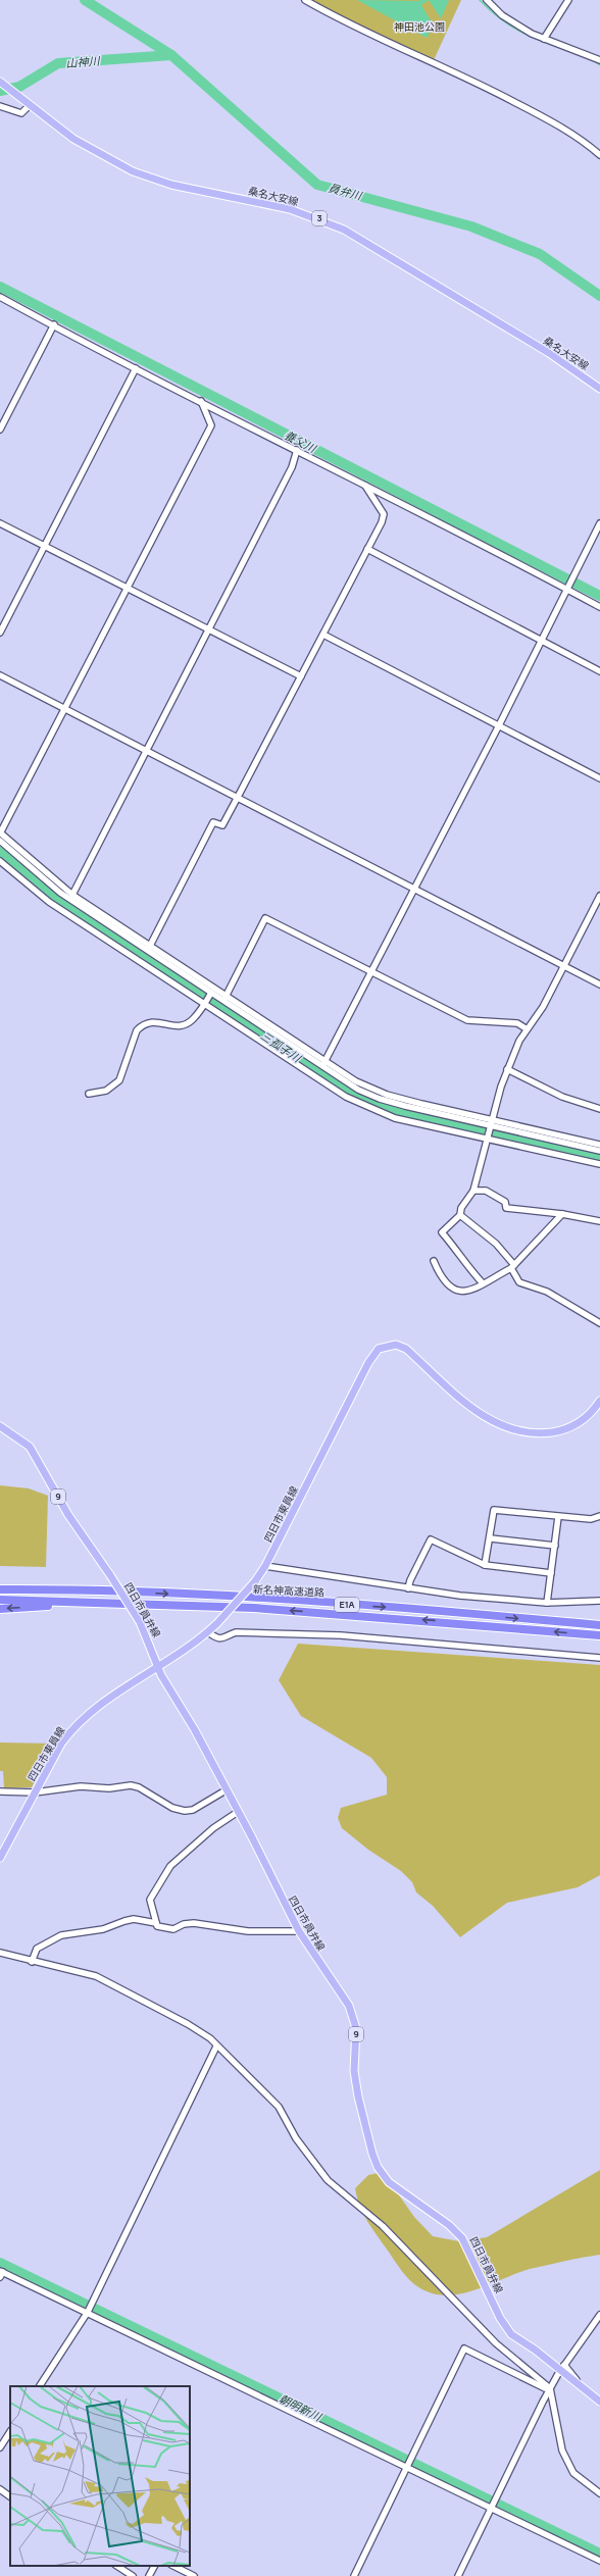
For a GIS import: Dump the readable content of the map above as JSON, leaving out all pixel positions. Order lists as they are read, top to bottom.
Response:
{
  "streets": {
    "highway": ["新名神高速道路", "E1A"],
    "main road": [
      "桑名大安線",
      "3",
      "9",
      "四日市東員線",
      "四日市員弁線"
    ]
  },
  "crossings": [
    ["四日市東員線", "四日市員弁線"]
  ],
  "water": [
    "山神川",
    "員弁川",
    "養父川",
    "三孤子川",
    "朝明新川"
  ],
  "parks": ["神田池公園"]
}
